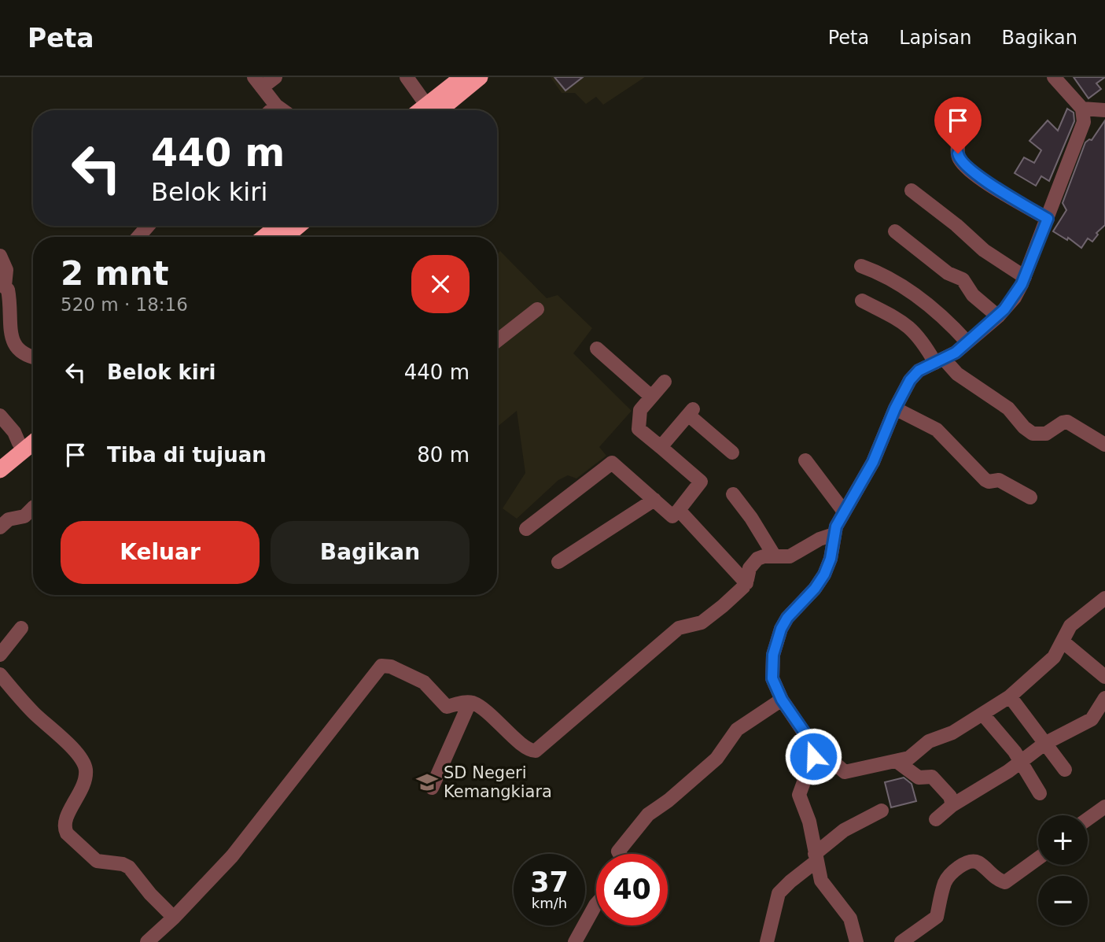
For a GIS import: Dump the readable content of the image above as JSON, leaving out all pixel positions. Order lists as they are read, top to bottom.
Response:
{
  "places": {
    "school or university": ["SD Negeri Kemangkiara"]
  },
  "page": {
    "header": "Peta",
    "nav": ["Peta", "Lapisan", "Bagikan"],
    "turn": ["440 m", "Belok kiri"],
    "heading": ["2 mnt", "520 m · 18:16"],
    "list": [
      {
        "name": "Belok kiri",
        "value": "440 m"
      },
      {
        "name": "Tiba di tujuan",
        "value": "80 m"
      }
    ],
    "buttons": ["Keluar", "Bagikan"],
    "map_buttons": ["+", "−"],
    "speed": "37 km/h",
    "limit": "40"
  }
}
